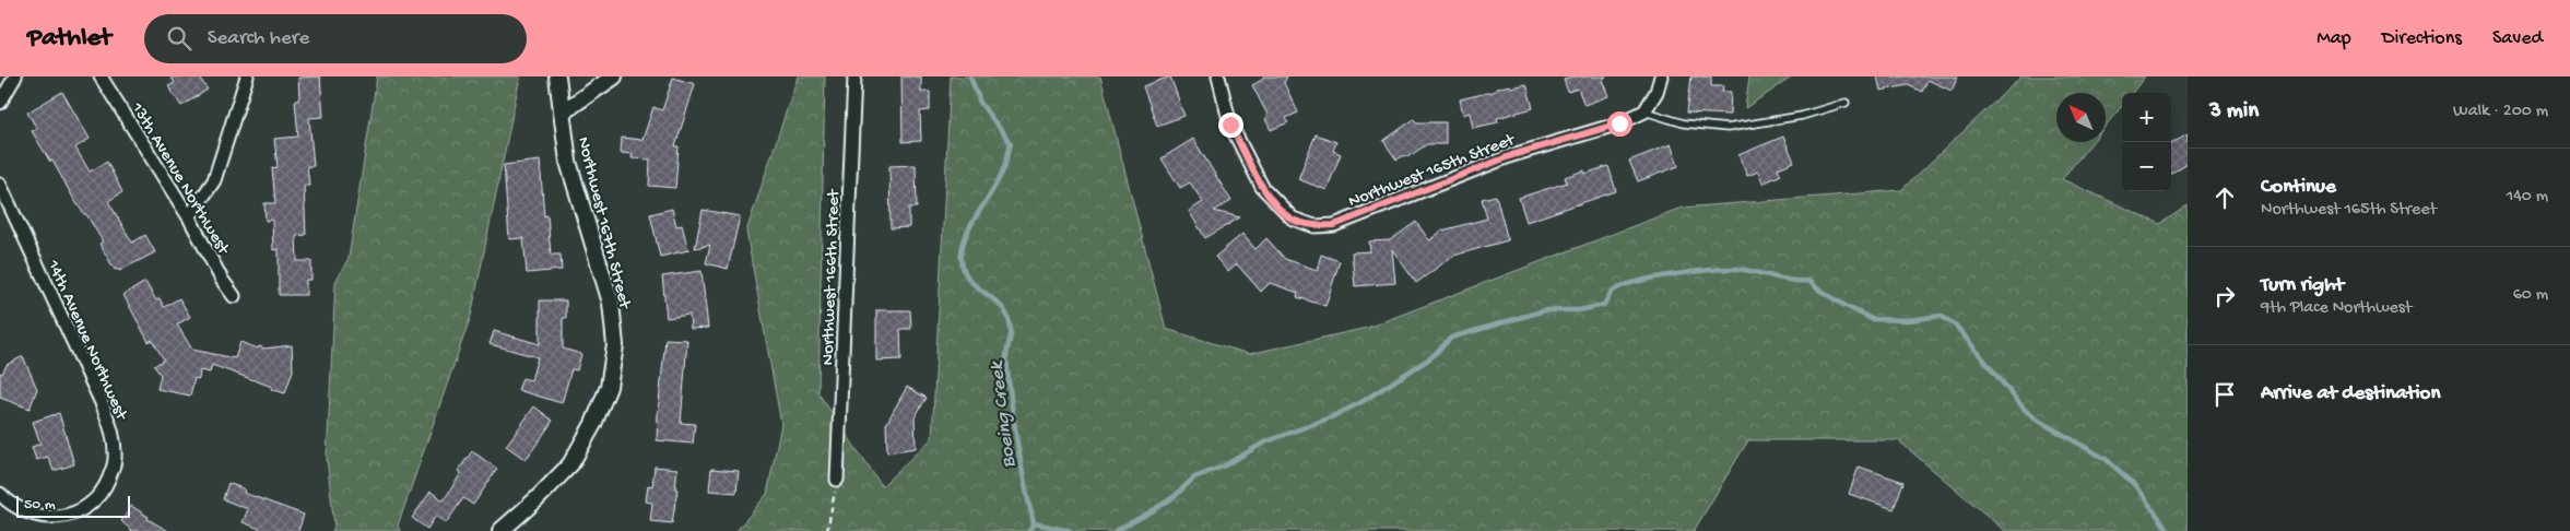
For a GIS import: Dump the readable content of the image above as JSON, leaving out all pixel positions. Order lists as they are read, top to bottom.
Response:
{
  "streets": {
    "street": [
      "Northwest 165th Street",
      "13th Avenue Northwest",
      "Northwest 167th Street",
      "Northwest 166th Street",
      "14th Avenue Northwest"
    ]
  },
  "water": ["Boeing Creek"],
  "scale_bar": "50 m",
  "north": "top left",
  "page": {
    "header": "Pathlet",
    "search": "Search here",
    "nav": ["Map", "Directions", "Saved"],
    "heading": ["3 min", "Walk · 200 m"],
    "map_buttons": ["+", "−"],
    "list": [
      ["Continue", "Northwest 165th Street", "140 m"],
      ["Turn right", "9th Place Northwest", "60 m"],
      "Arrive at destination"
    ],
    "scale": "50 m"
  }
}
